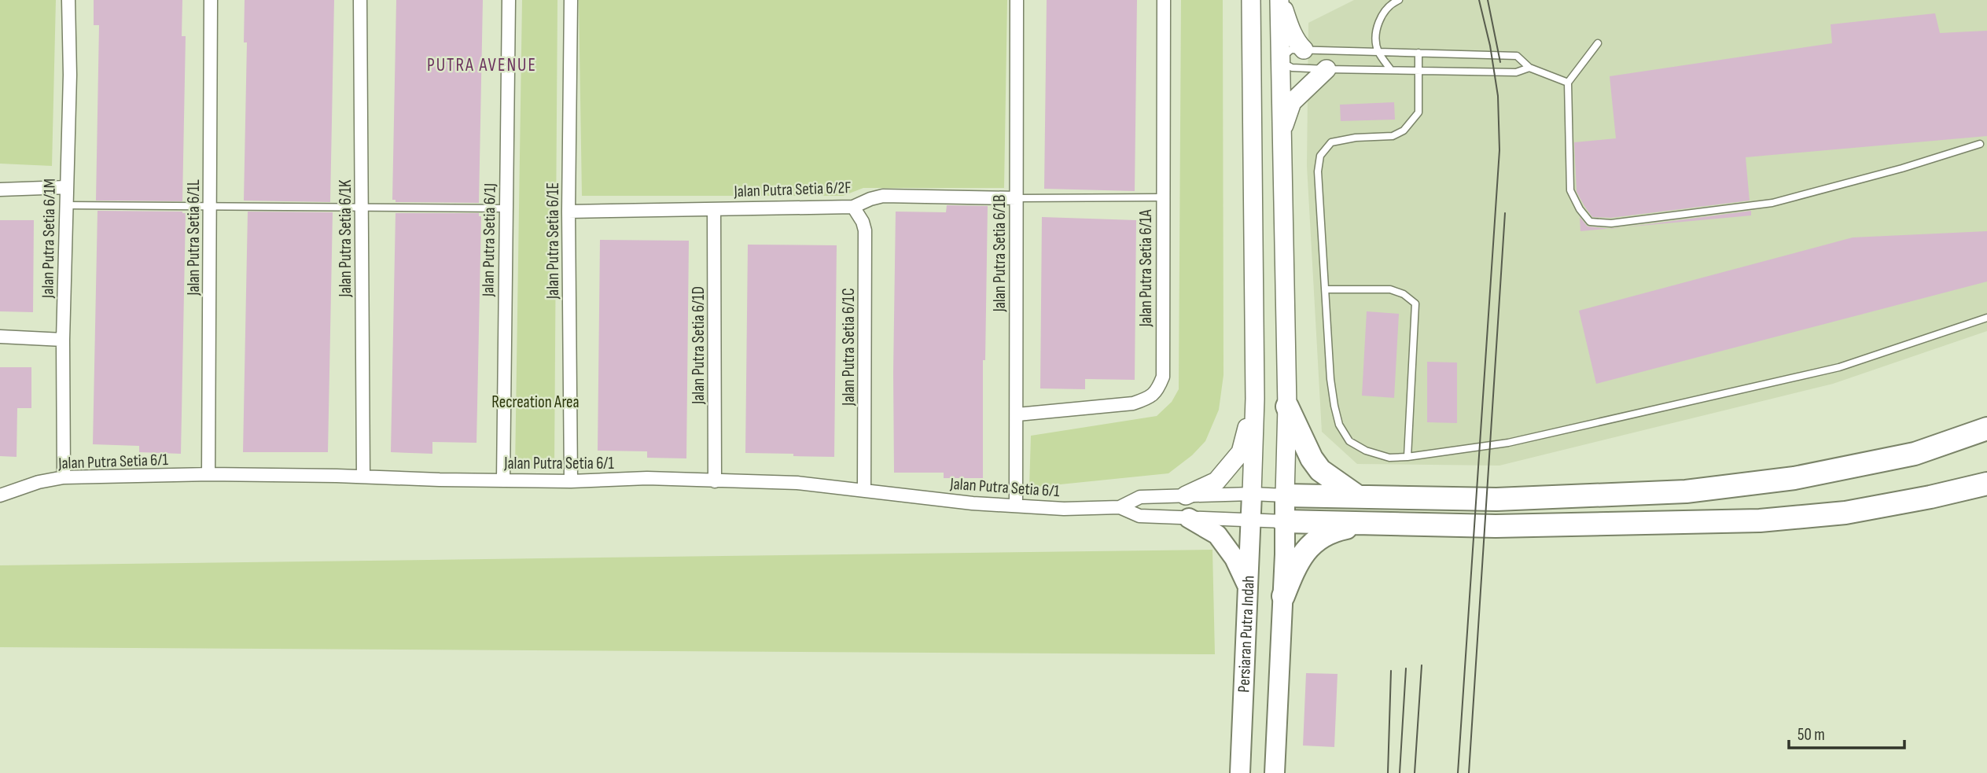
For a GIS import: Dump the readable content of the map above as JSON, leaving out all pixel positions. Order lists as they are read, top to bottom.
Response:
{
  "streets": {
    "main road": ["Persiaran Putra Indah"],
    "street": [
      "Jalan Putra Setia 6/2F",
      "Jalan Putra Setia 6/1L",
      "Jalan Putra Setia 6/1M",
      "Jalan Putra Setia 6/1K",
      "Jalan Putra Setia 6/1J",
      "Jalan Putra Setia 6/1E",
      "Jalan Putra Setia 6/1B",
      "Jalan Putra Setia 6/1A",
      "Jalan Putra Setia 6/1D",
      "Jalan Putra Setia 6/1C",
      "Jalan Putra Setia 6/1"
    ]
  },
  "crossings": [
    ["Jalan Putra Setia 6/2F", "Jalan Putra Setia 6/1E"],
    ["Jalan Putra Setia 6/2F", "Jalan Putra Setia 6/1B"],
    ["Jalan Putra Setia 6/2F", "Jalan Putra Setia 6/1D"],
    ["Jalan Putra Setia 6/2F", "Jalan Putra Setia 6/1C"],
    ["Jalan Putra Setia 6/1L", "Jalan Putra Setia 6/1"],
    ["Jalan Putra Setia 6/1M", "Jalan Putra Setia 6/1"],
    ["Jalan Putra Setia 6/1K", "Jalan Putra Setia 6/1"],
    ["Jalan Putra Setia 6/1J", "Jalan Putra Setia 6/1"],
    ["Jalan Putra Setia 6/1E", "Jalan Putra Setia 6/1"],
    ["Jalan Putra Setia 6/1B", "Jalan Putra Setia 6/1A"],
    ["Jalan Putra Setia 6/1B", "Jalan Putra Setia 6/1"],
    ["Jalan Putra Setia 6/1D", "Jalan Putra Setia 6/1"],
    ["Jalan Putra Setia 6/1C", "Jalan Putra Setia 6/1"]
  ],
  "districts": ["PUTRA AVENUE"],
  "parks": ["Recreation Area"],
  "scale_bar": "50 m"
}
